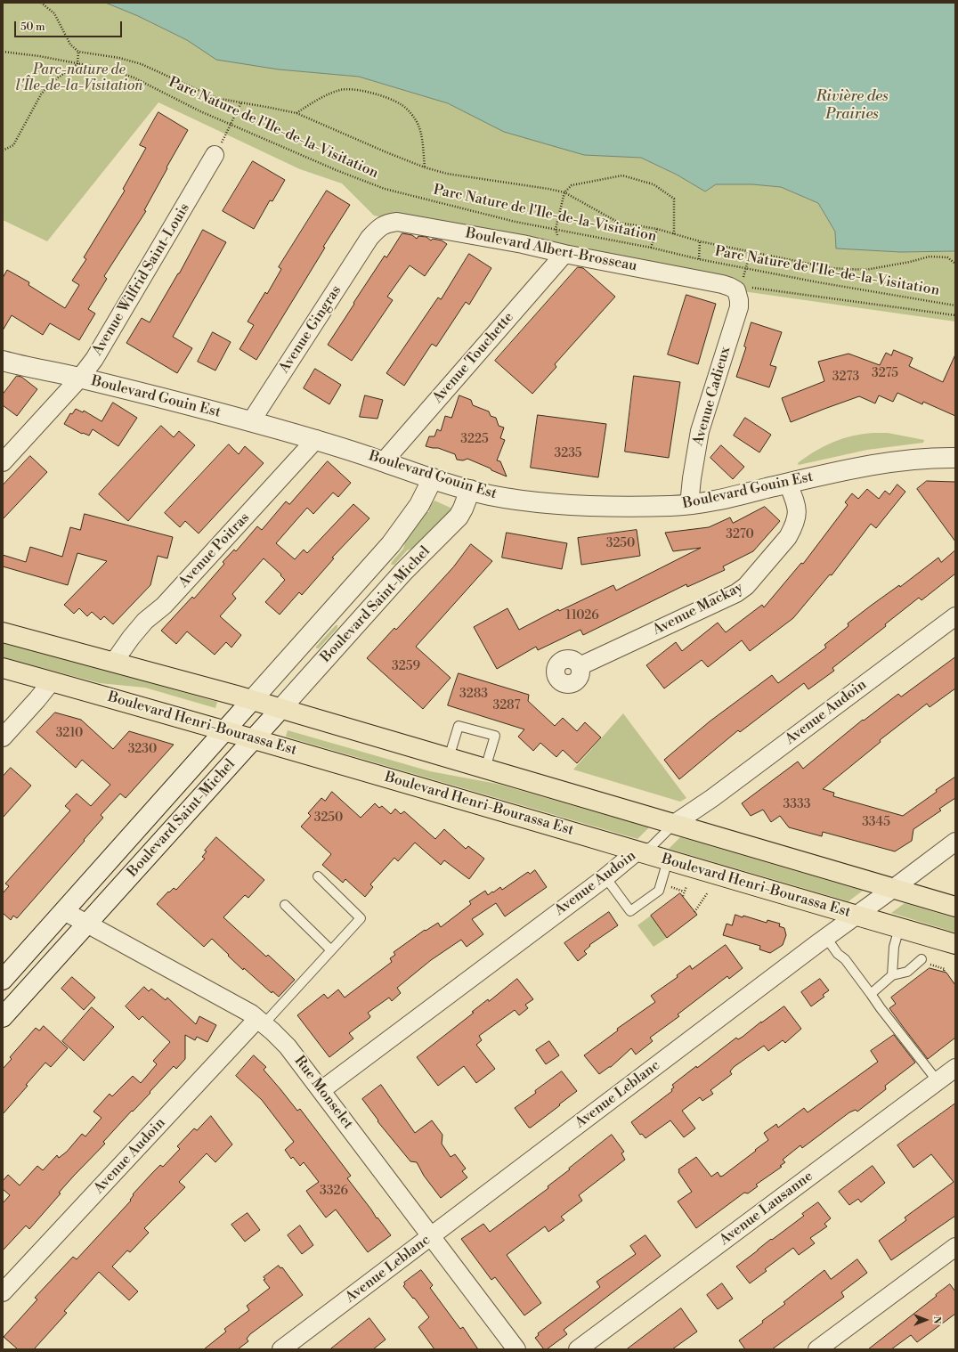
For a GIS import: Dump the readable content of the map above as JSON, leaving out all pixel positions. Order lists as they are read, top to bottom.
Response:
{
  "streets": {
    "main road": ["Boulevard Henri-Bourassa Est"],
    "street": [
      "Boulevard Albert-Brosseau",
      "Avenue Wilfrid Saint-Louis",
      "Avenue Gingras",
      "Avenue Touchette",
      "Avenue Cadieux",
      "Boulevard Gouin Est",
      "Avenue Poitras",
      "Boulevard Saint-Michel",
      "Avenue Mackay",
      "Avenue Audoin",
      "Rue Monselet",
      "Avenue Leblanc",
      "Avenue Lausanne"
    ],
    "path": ["Parc Nature de l'Ile-de-la-Visitation"]
  },
  "crossings": [
    ["Boulevard Albert-Brosseau", "Avenue Gingras"],
    ["Boulevard Albert-Brosseau", "Avenue Touchette"],
    ["Boulevard Albert-Brosseau", "Avenue Cadieux"],
    ["Avenue Wilfrid Saint-Louis", "Boulevard Gouin Est"],
    ["Avenue Gingras", "Boulevard Gouin Est"],
    ["Avenue Touchette", "Boulevard Gouin Est"],
    ["Avenue Cadieux", "Boulevard Gouin Est"],
    ["Boulevard Gouin Est", "Avenue Poitras"],
    ["Boulevard Gouin Est", "Boulevard Saint-Michel"],
    ["Boulevard Gouin Est", "Avenue Mackay"],
    ["Boulevard Saint-Michel", "Boulevard Henri-Bourassa Est"],
    ["Boulevard Saint-Michel", "Rue Monselet"],
    ["Avenue Audoin", "Boulevard Henri-Bourassa Est"],
    ["Avenue Audoin", "Rue Monselet"],
    ["Boulevard Henri-Bourassa Est", "Avenue Leblanc"],
    ["Rue Monselet", "Avenue Leblanc"]
  ],
  "water": ["Rivière des Prairies"],
  "parks": ["Parc-nature de l'Île-de-la-Visitation"],
  "house_numbers": [
    "3275",
    "3273",
    "3225",
    "3235",
    "3270",
    "3250",
    "11026",
    "3259",
    "3283",
    "3287",
    "3210",
    "3230",
    "3333",
    "3250",
    "3345",
    "3326"
  ],
  "scale_bar": "50 m",
  "north": "right"
}
